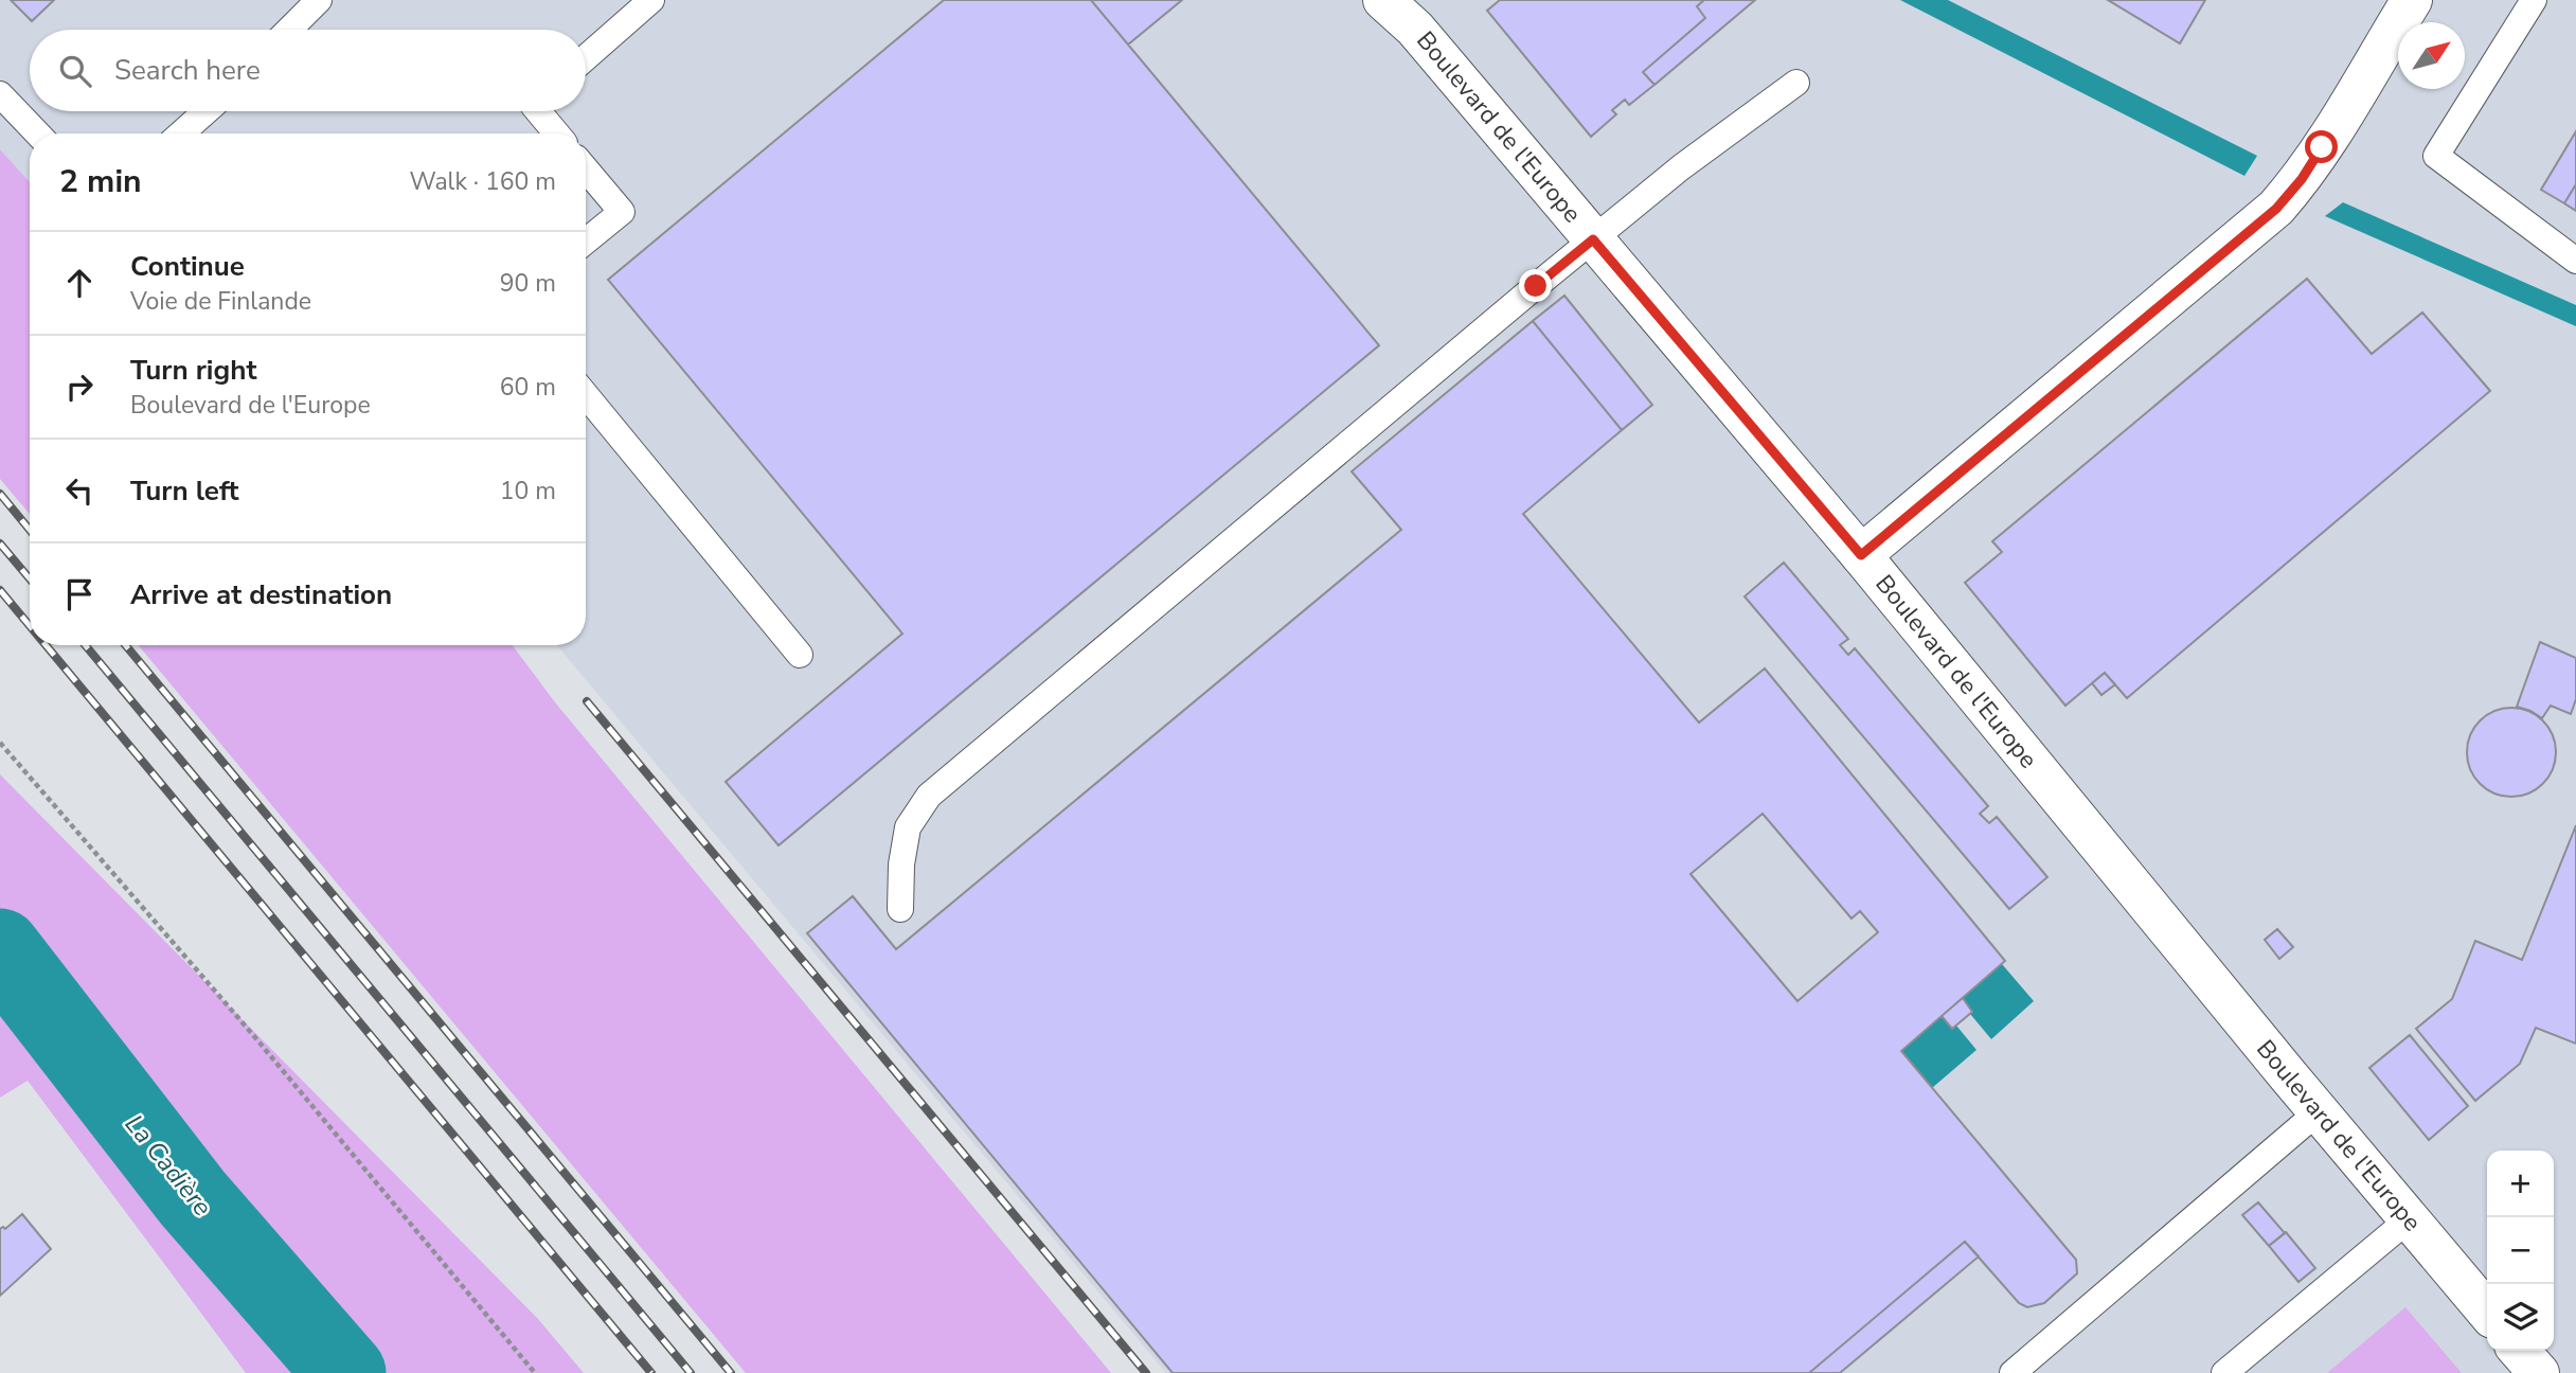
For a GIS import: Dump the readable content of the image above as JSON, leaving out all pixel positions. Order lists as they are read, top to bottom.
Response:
{
  "streets": {
    "street": ["Boulevard de l'Europe"]
  },
  "water": ["La Cadière"],
  "north": "top right",
  "page": {
    "search": "Search here",
    "heading": ["2 min", "Walk · 160 m"],
    "list": [
      ["Continue", "Voie de Finlande", "90 m"],
      ["Turn right", "Boulevard de l'Europe", "60 m"],
      ["Turn left", "10 m"],
      "Arrive at destination"
    ],
    "map_buttons": ["+", "−"]
  }
}
